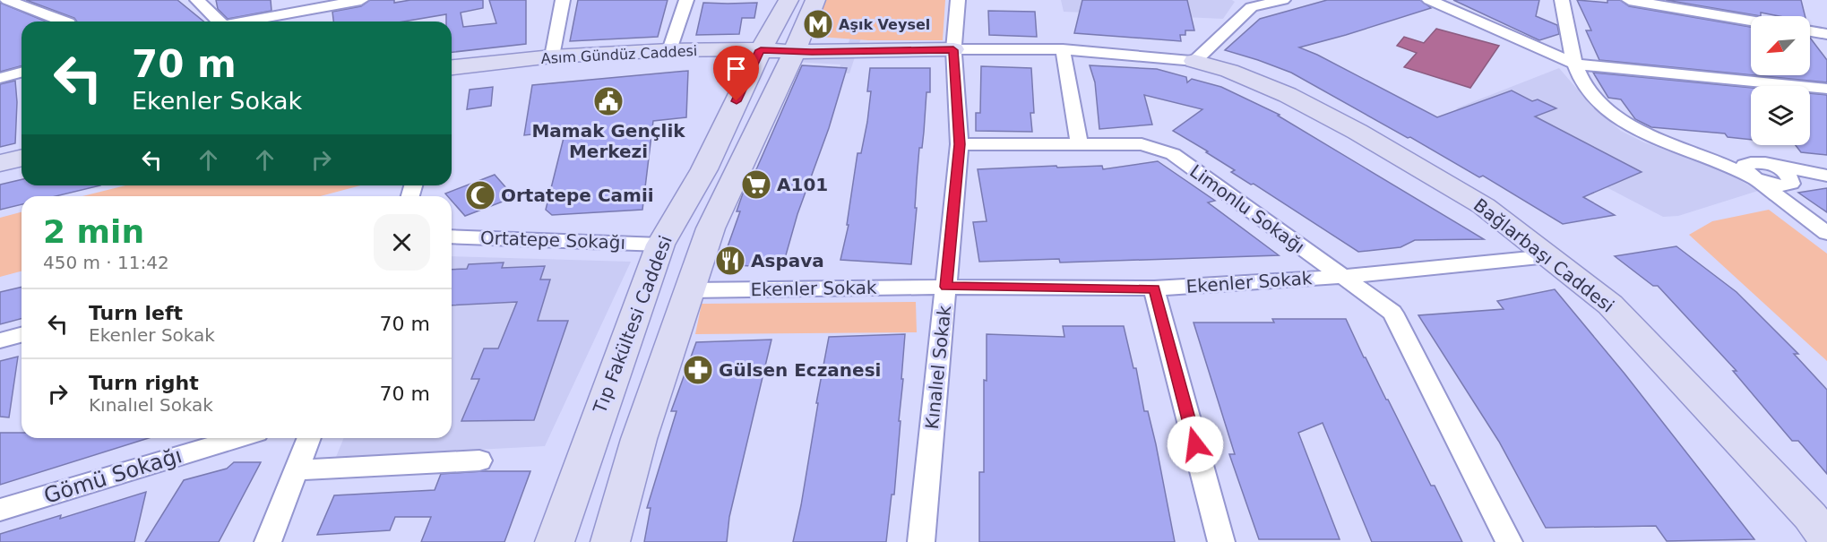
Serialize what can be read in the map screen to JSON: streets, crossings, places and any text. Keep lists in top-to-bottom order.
{
  "streets": {
    "main road": ["Asım Gündüz Caddesi", "Bağlarbaşı Caddesi", "Tıp Fakültesi Caddesi"],
    "street": [
      "Limonlu Sokağı",
      "Ortatepe Sokağı",
      "Ekenler Sokak",
      "Kınalıel Sokak",
      "Gömü Sokağı"
    ]
  },
  "crossings": [
    ["Asım Gündüz Caddesi", "Tıp Fakültesi Caddesi"],
    ["Asım Gündüz Caddesi", "Kınalıel Sokak"],
    ["Limonlu Sokağı", "Ekenler Sokak"],
    ["Limonlu Sokağı", "Kınalıel Sokak"],
    ["Ortatepe Sokağı", "Tıp Fakültesi Caddesi"],
    ["Bağlarbaşı Caddesi", "Ekenler Sokak"],
    ["Ekenler Sokak", "Kınalıel Sokak"]
  ],
  "places": {
    "metro station": ["Aşık Veysel"],
    "public building": ["Mamak Gençlik Merkezi"],
    "supermarket": ["A101"],
    "mosque": ["Ortatepe Camii"],
    "restaurant": ["Aspava"],
    "pharmacy": ["Gülsen Eczanesi"]
  },
  "north": "bottom left",
  "page": {
    "turn": ["70 m", "Ekenler Sokak"],
    "heading": ["2 min", "450 m · 11:42"],
    "list": [
      {
        "name": "Turn left",
        "note": "Ekenler Sokak",
        "value": "70 m"
      },
      {
        "name": "Turn right",
        "note": "Kınalıel Sokak",
        "value": "70 m"
      }
    ]
  }
}
